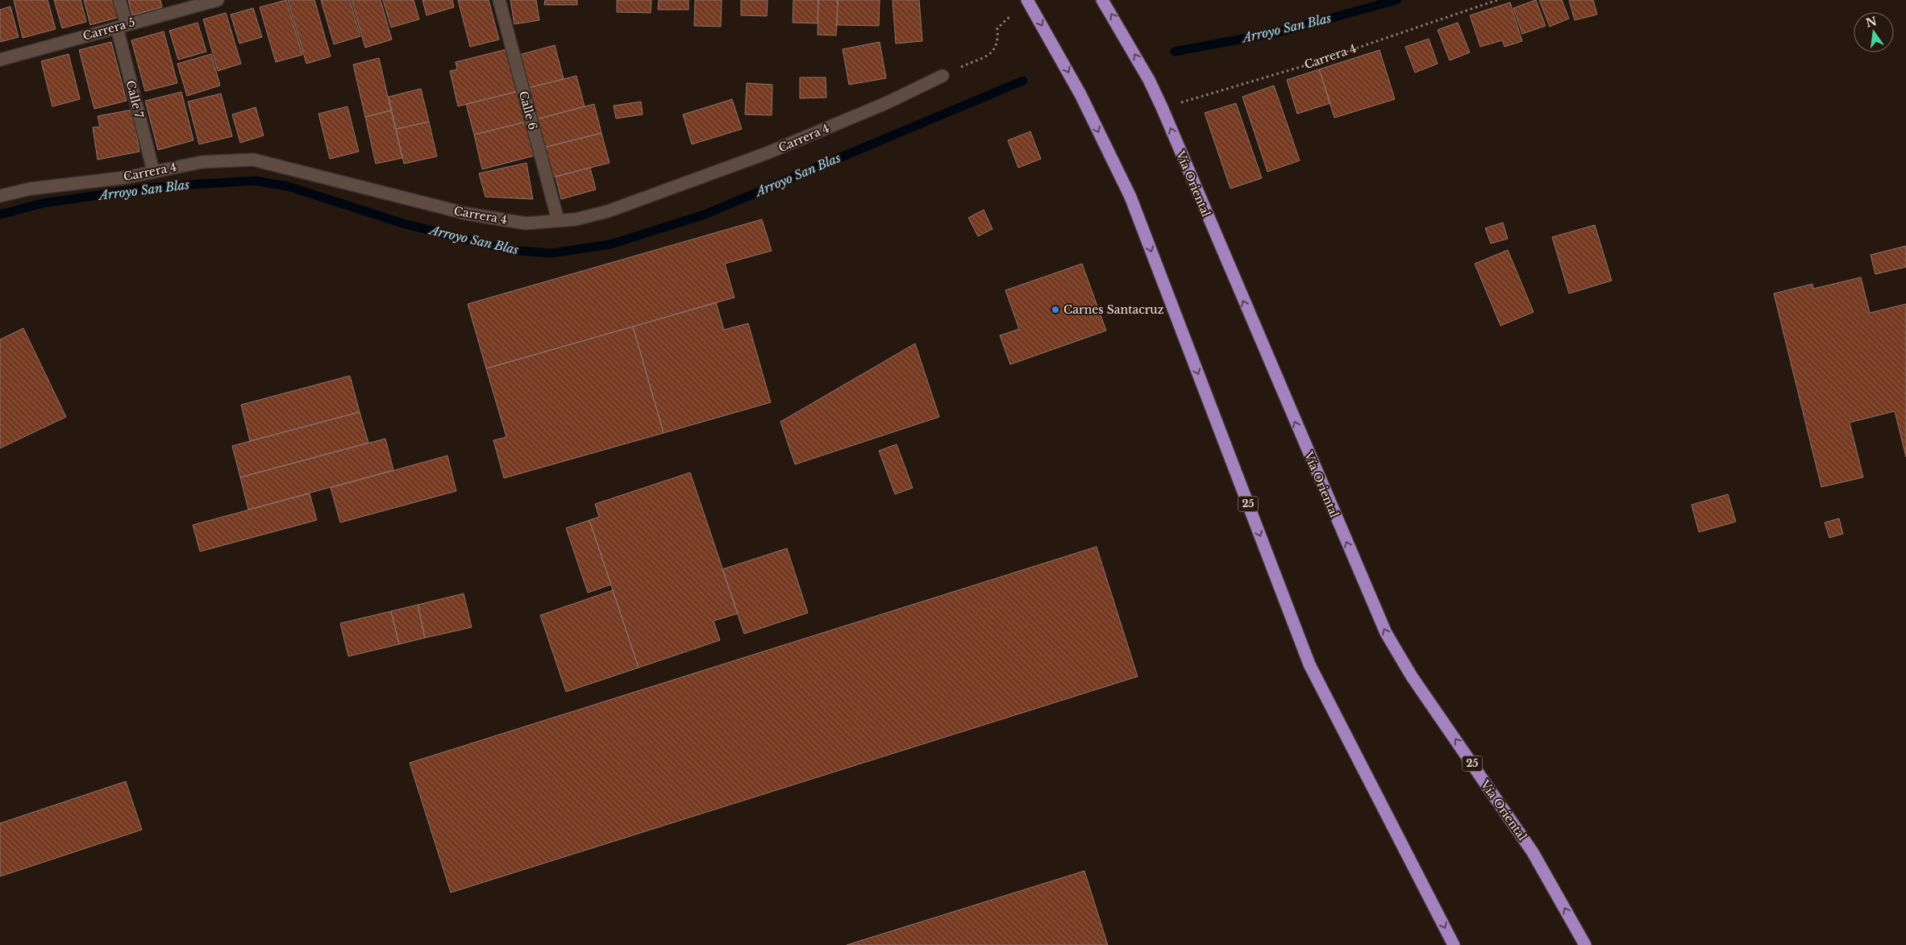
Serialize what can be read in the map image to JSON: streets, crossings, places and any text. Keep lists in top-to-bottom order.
{
  "streets": {
    "highway": ["Vía Oriental", "25"],
    "street": [
      "Carrera 5",
      "Carrera 4",
      "Calle 7",
      "Calle 6"
    ]
  },
  "crossings": [
    ["Carrera 5", "Calle 7"],
    ["Carrera 4", "Calle 7"],
    ["Carrera 4", "Calle 6"],
    ["Carrera 4", "Vía Oriental"]
  ],
  "water": ["Arroyo San Blas"],
  "places": ["Carnes Santacruz"],
  "north": "top"
}
